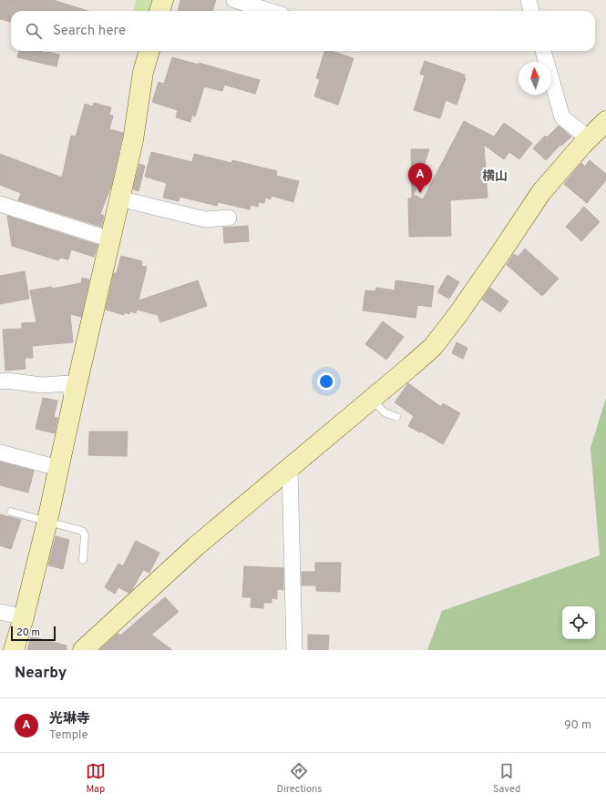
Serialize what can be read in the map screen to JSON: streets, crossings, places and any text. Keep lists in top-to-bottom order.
{
  "districts": ["横山"],
  "scale_bar": "20 m",
  "north": "top",
  "page": {
    "search": "Search here",
    "pins": "A",
    "scale": "20 m",
    "heading": "Nearby",
    "list": [
      {
        "mark": "A",
        "name": "光琳寺",
        "note": "Temple",
        "value": "90 m"
      }
    ],
    "nav": ["Map", "Directions", "Saved"]
  }
}
